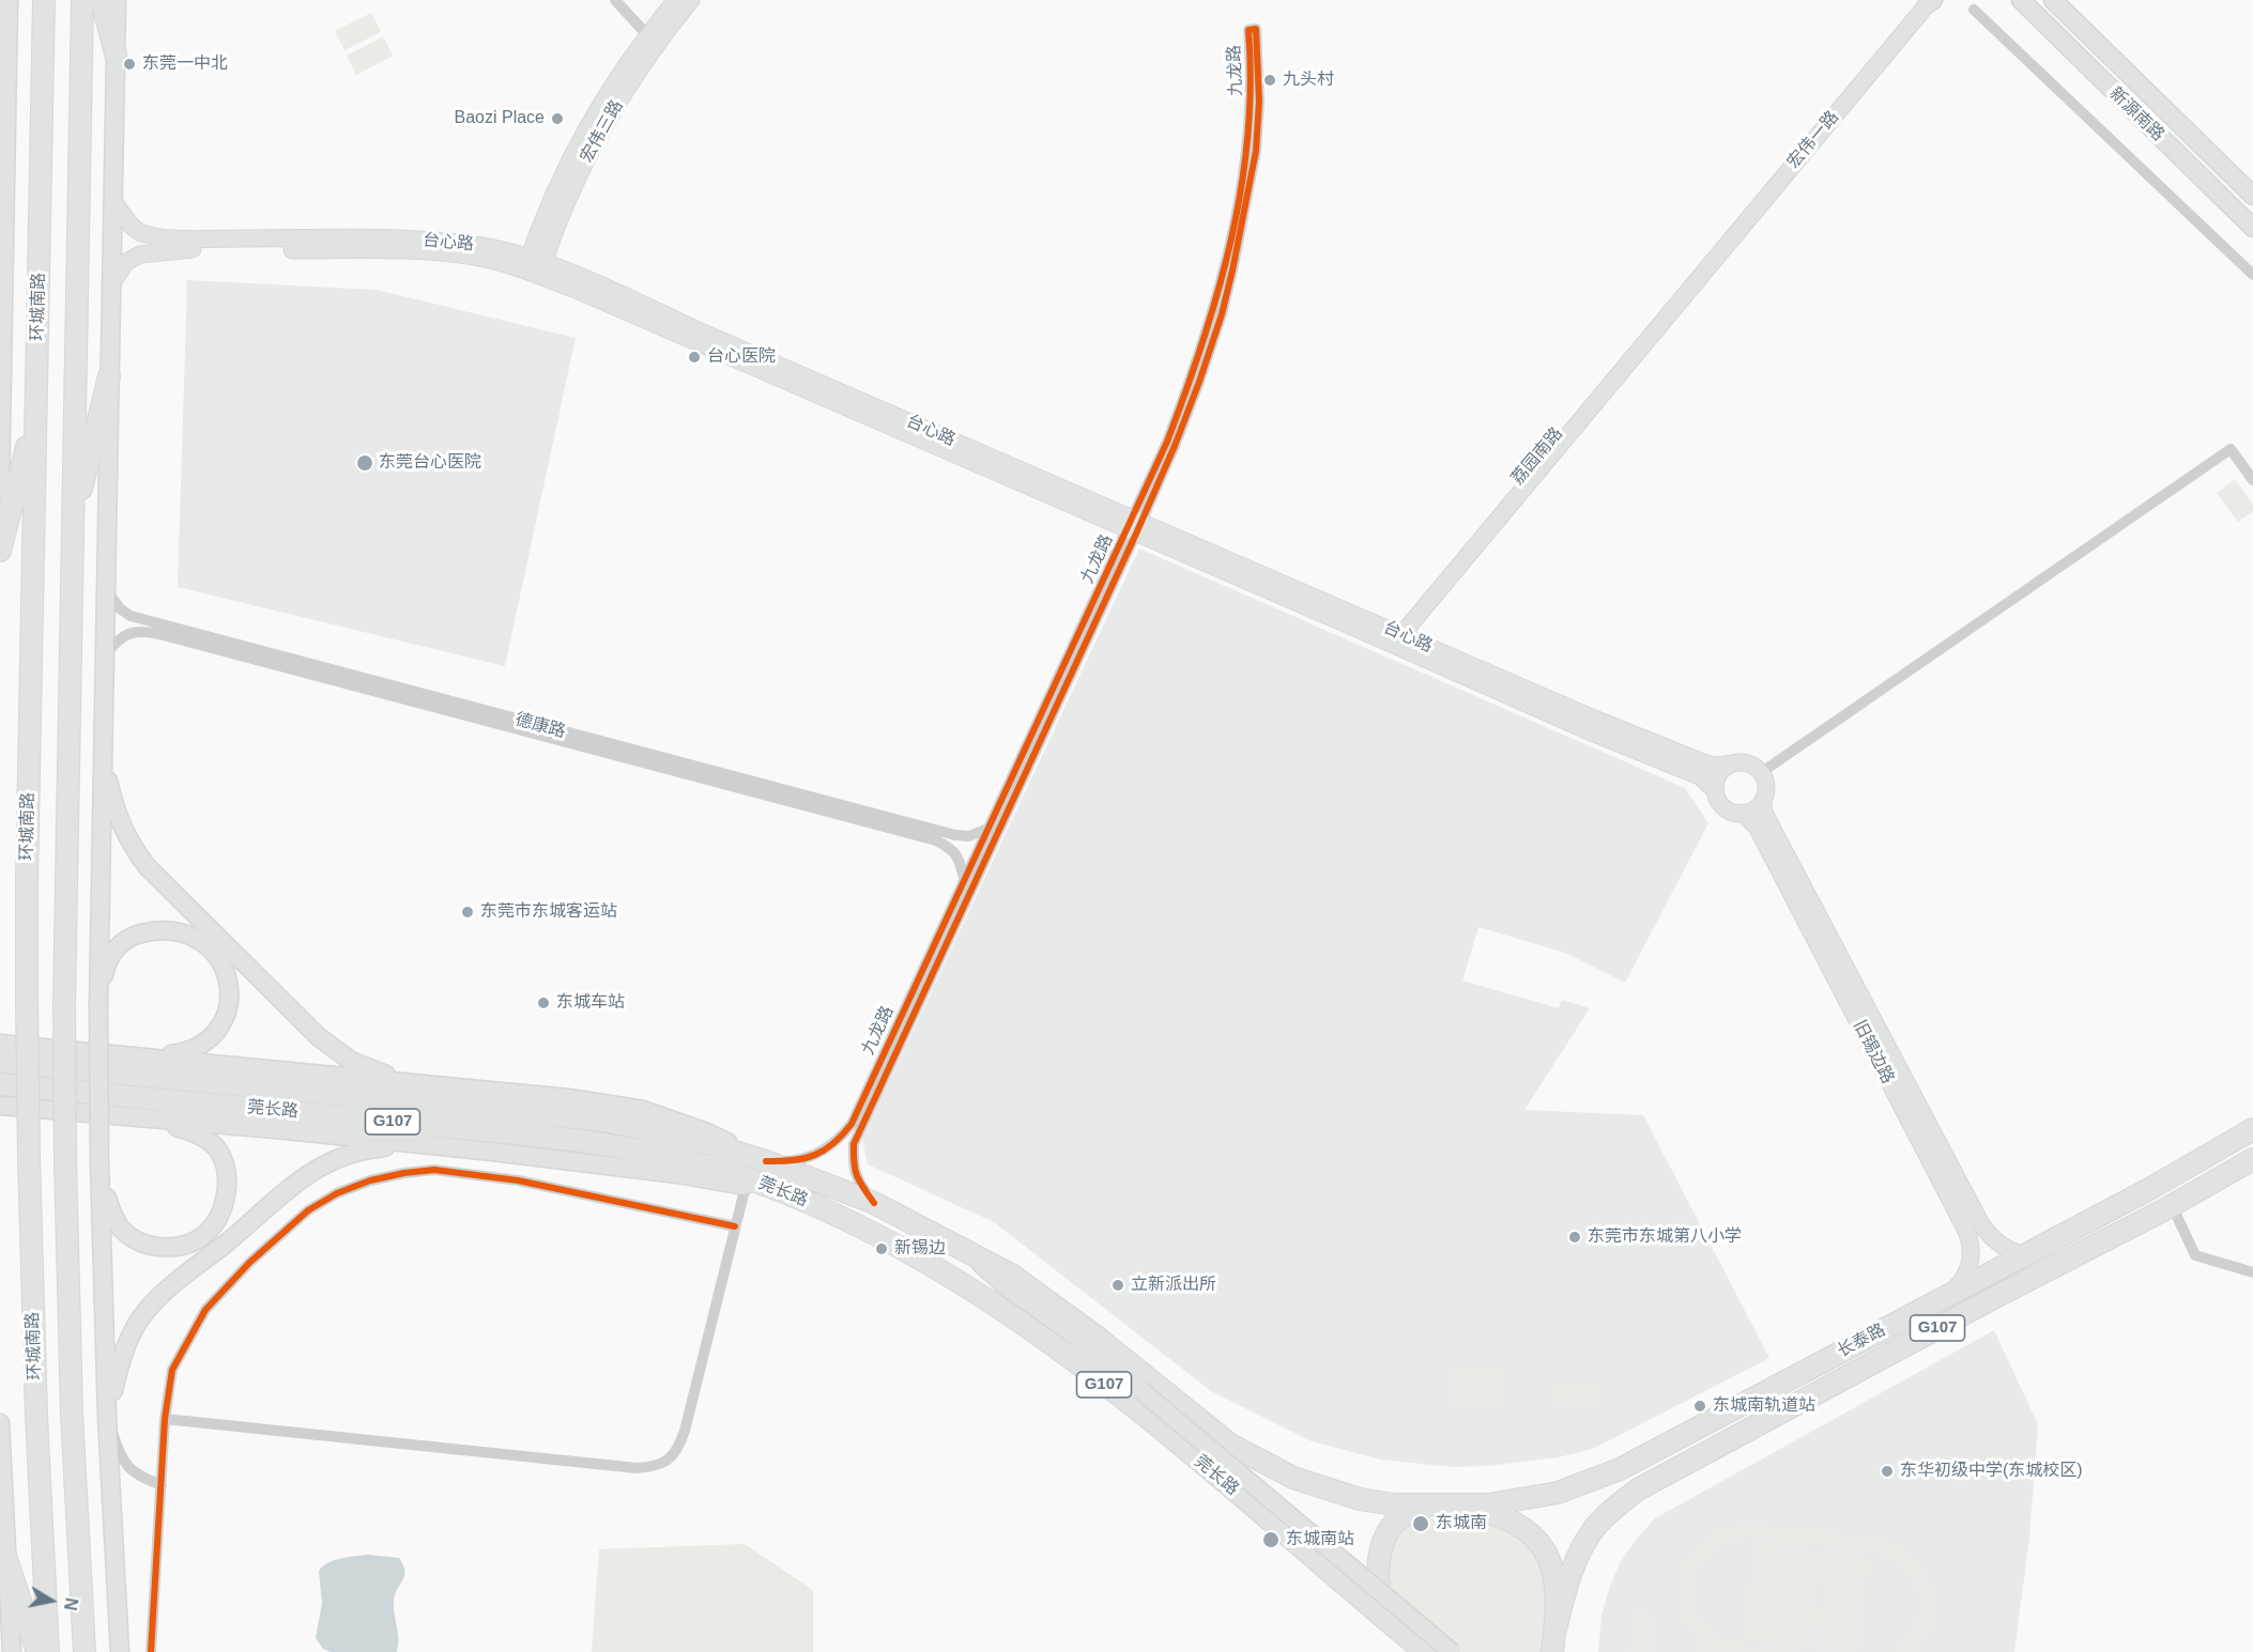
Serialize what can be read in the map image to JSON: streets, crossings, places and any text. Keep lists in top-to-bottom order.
{
  "streets": {
    "highway": [
      "环城南路",
      "莞长路",
      "G107",
      "长泰路"
    ],
    "main road": [
      "新源南路",
      "宏伟三路",
      "宏伟一路",
      "台心路",
      "荔园南路",
      "旧锡边路"
    ],
    "street": ["九龙路", "德康路"]
  },
  "crossings": [
    ["九龙路", "台心路"],
    ["九龙路", "德康路"],
    ["九龙路", "莞长路"],
    ["宏伟三路", "台心路"],
    ["宏伟一路", "荔园南路"],
    ["台心路", "荔园南路"],
    ["台心路", "旧锡边路"],
    ["旧锡边路", "长泰路"],
    ["莞长路", "长泰路"],
    ["G107", "长泰路"]
  ],
  "places": [
    "东莞一中北",
    "九头村",
    "Baozi Place",
    "台心医院",
    "东莞台心医院",
    "东莞市东城客运站",
    "东城车站",
    "东莞市东城第八小学",
    "新锡边",
    "立新派出所",
    "东城南轨道站",
    "东华初级中学(东城校区)",
    "东城南",
    "东城南站"
  ],
  "north": "right"
}
